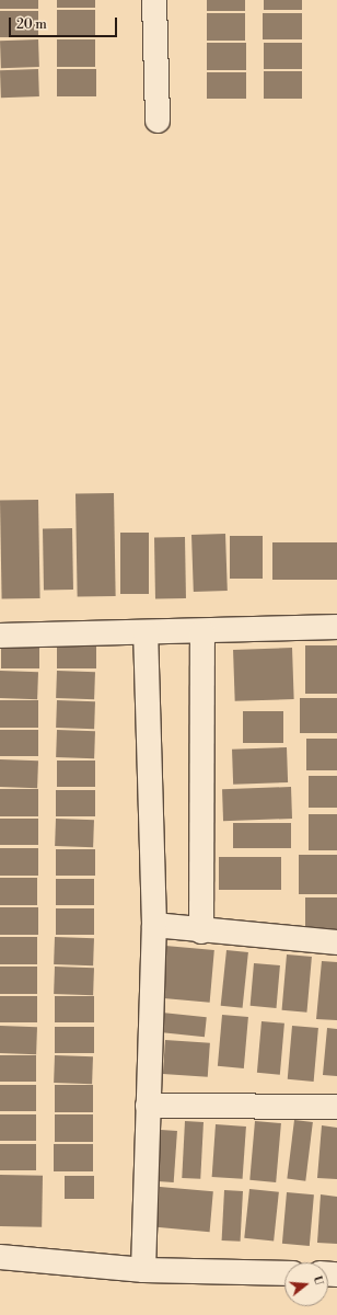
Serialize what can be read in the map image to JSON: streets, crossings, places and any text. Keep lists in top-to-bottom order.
{
  "scale_bar": "20 m",
  "north": "right"
}
